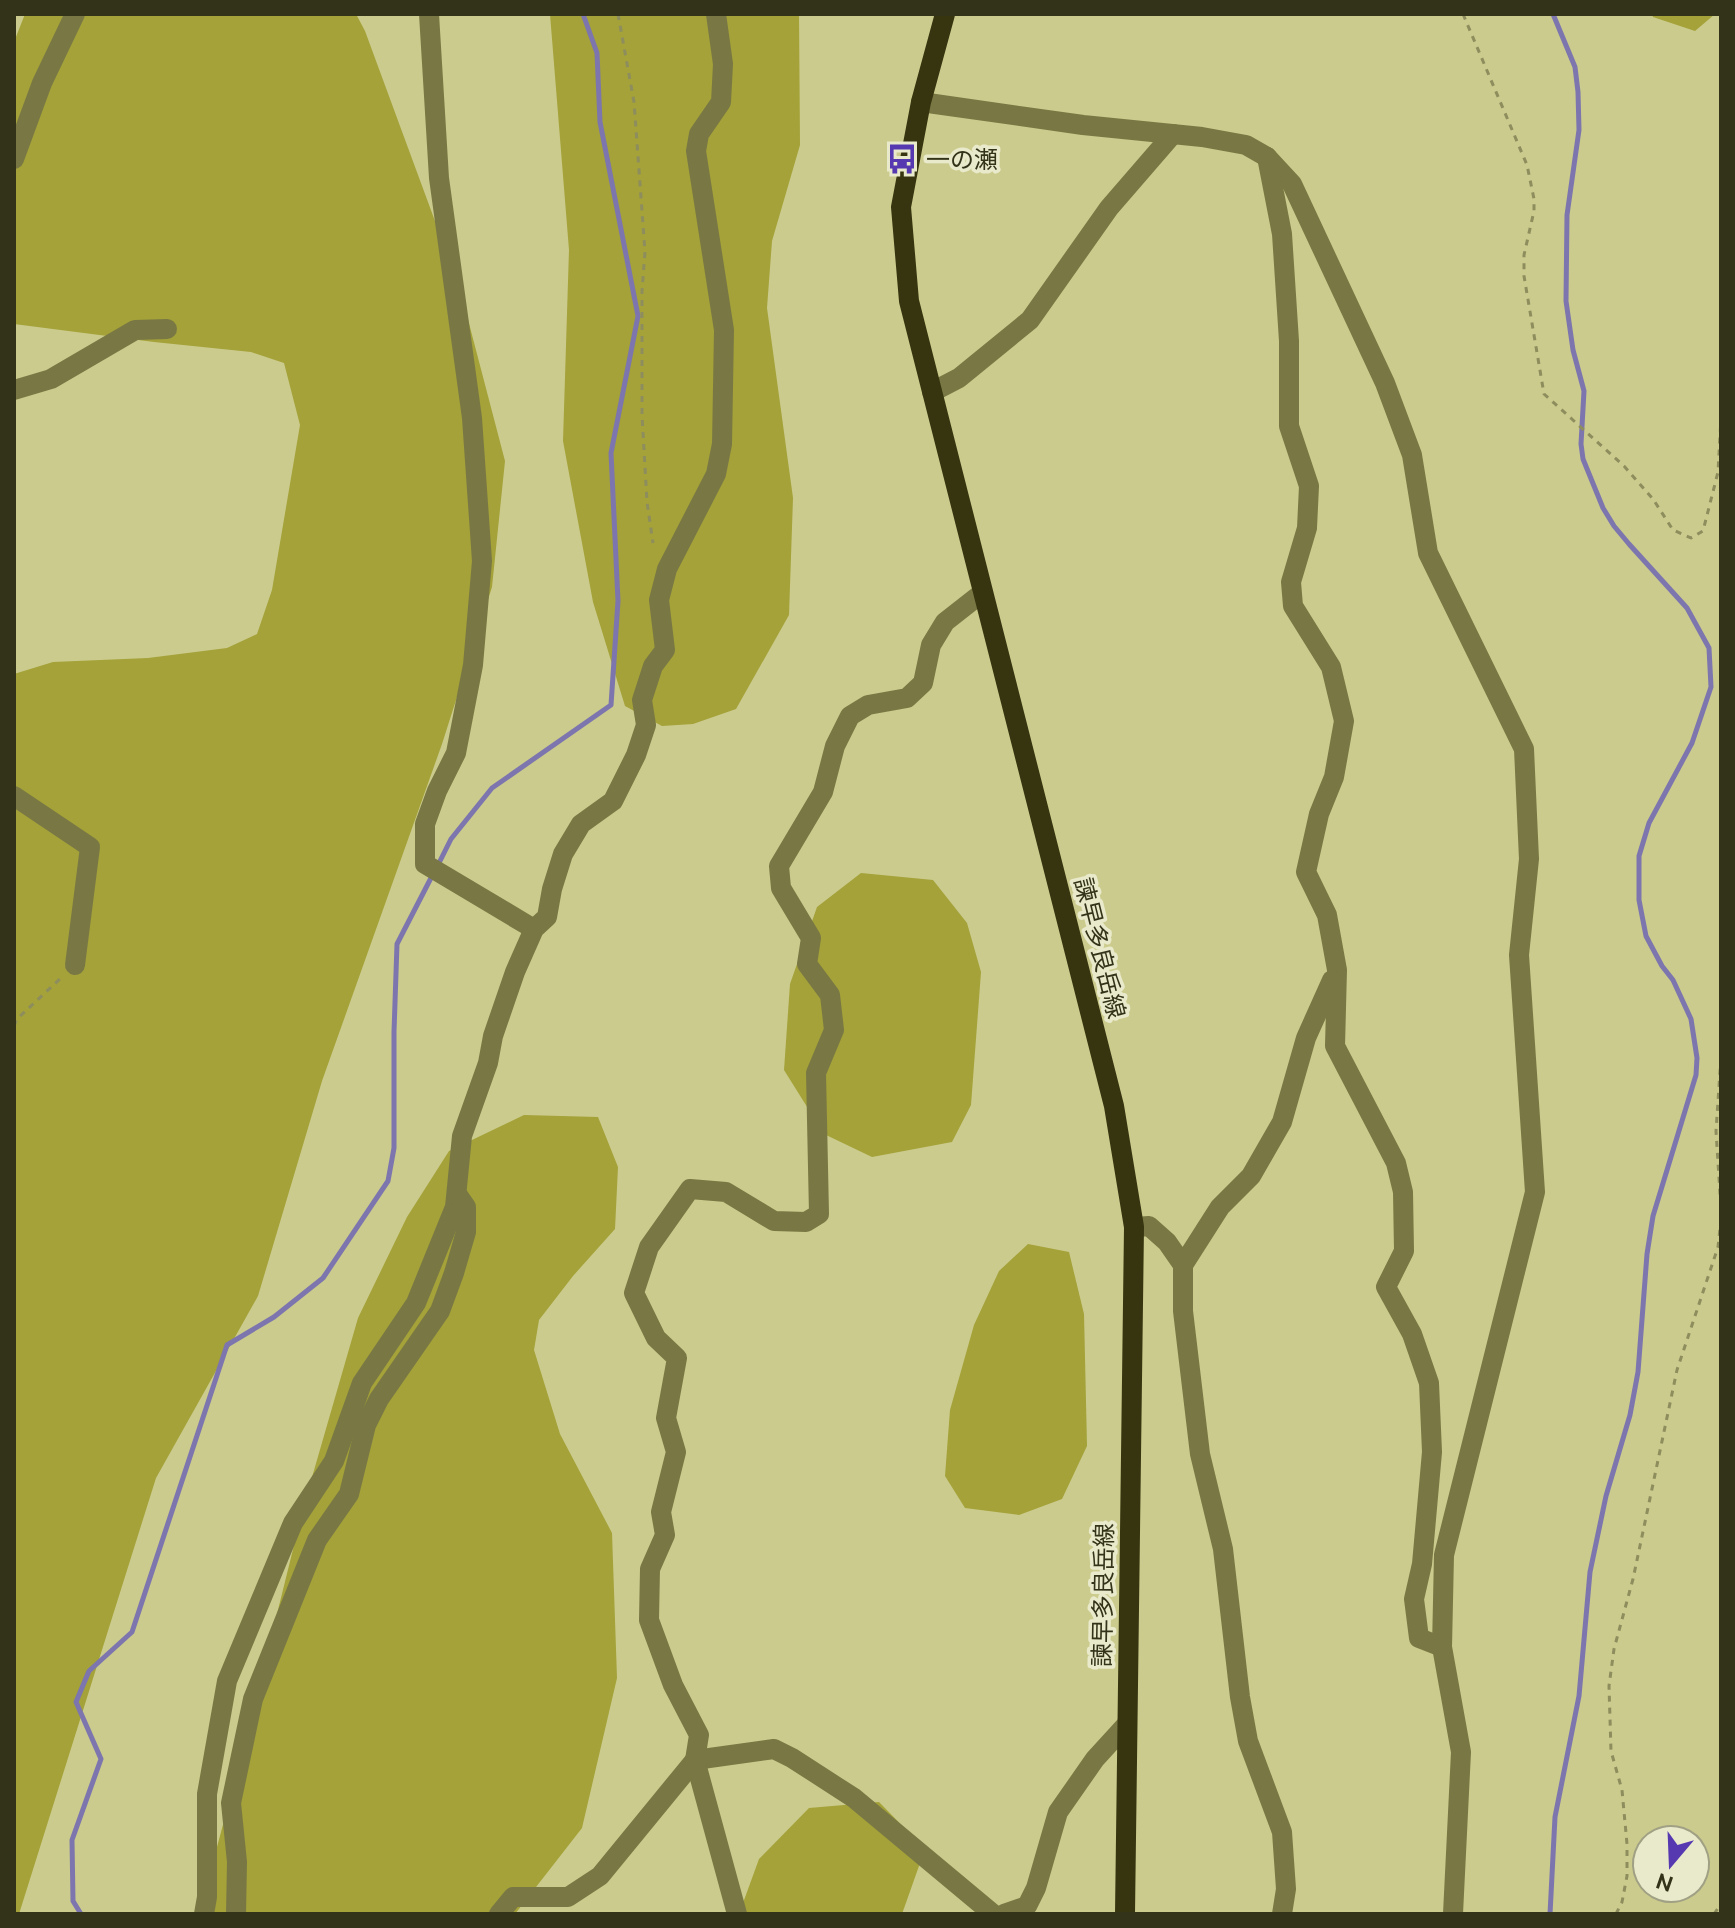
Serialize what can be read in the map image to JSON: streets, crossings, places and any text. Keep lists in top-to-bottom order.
{
  "streets": {
    "main road": ["諫早多良岳線"]
  },
  "places": {
    "bus stop": ["一の瀬"]
  },
  "north": "bottom"
}
